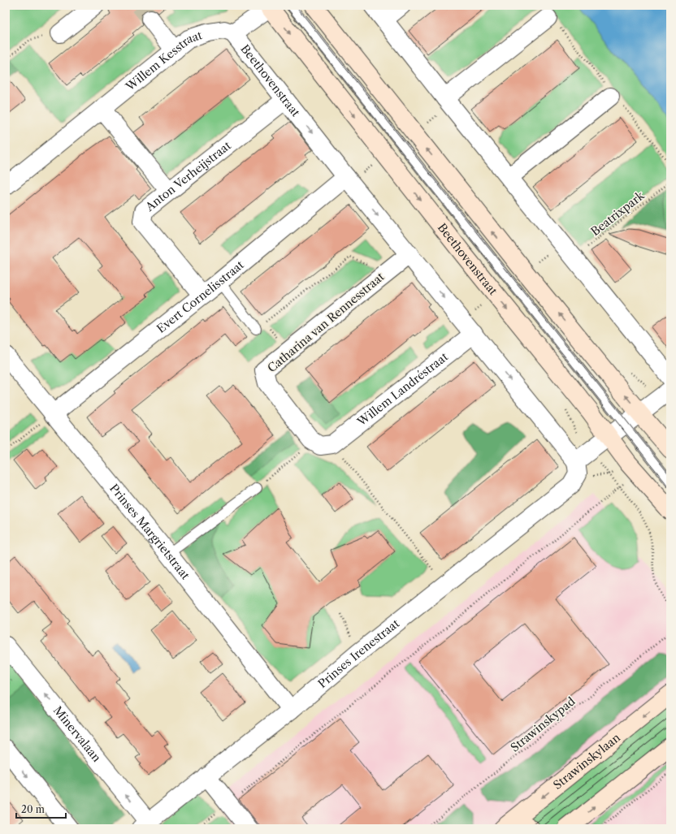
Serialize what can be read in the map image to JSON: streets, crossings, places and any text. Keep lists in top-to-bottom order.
{
  "streets": {
    "main road": ["Beethovenstraat", "Strawinskylaan"],
    "street": [
      "Willem Kesstraat",
      "Anton Verheijstraat",
      "Evert Cornelisstraat",
      "Catharina van Rennesstraat",
      "Willem Landréstraat",
      "Prinses Margrietstraat",
      "Prinses Irenestraat",
      "Minervalaan"
    ],
    "path": ["Beatrixpark", "Strawinskypad"]
  },
  "crossings": [
    ["Willem Kesstraat", "Beethovenstraat"],
    ["Beethovenstraat", "Anton Verheijstraat"],
    ["Beethovenstraat", "Evert Cornelisstraat"],
    ["Beethovenstraat", "Catharina van Rennesstraat"],
    ["Beethovenstraat", "Willem Landréstraat"],
    ["Beethovenstraat", "Prinses Irenestraat"],
    ["Anton Verheijstraat", "Evert Cornelisstraat"],
    ["Evert Cornelisstraat", "Prinses Margrietstraat"],
    ["Prinses Margrietstraat", "Prinses Irenestraat"],
    ["Prinses Irenestraat", "Minervalaan"]
  ],
  "scale_bar": "20 m"
}
